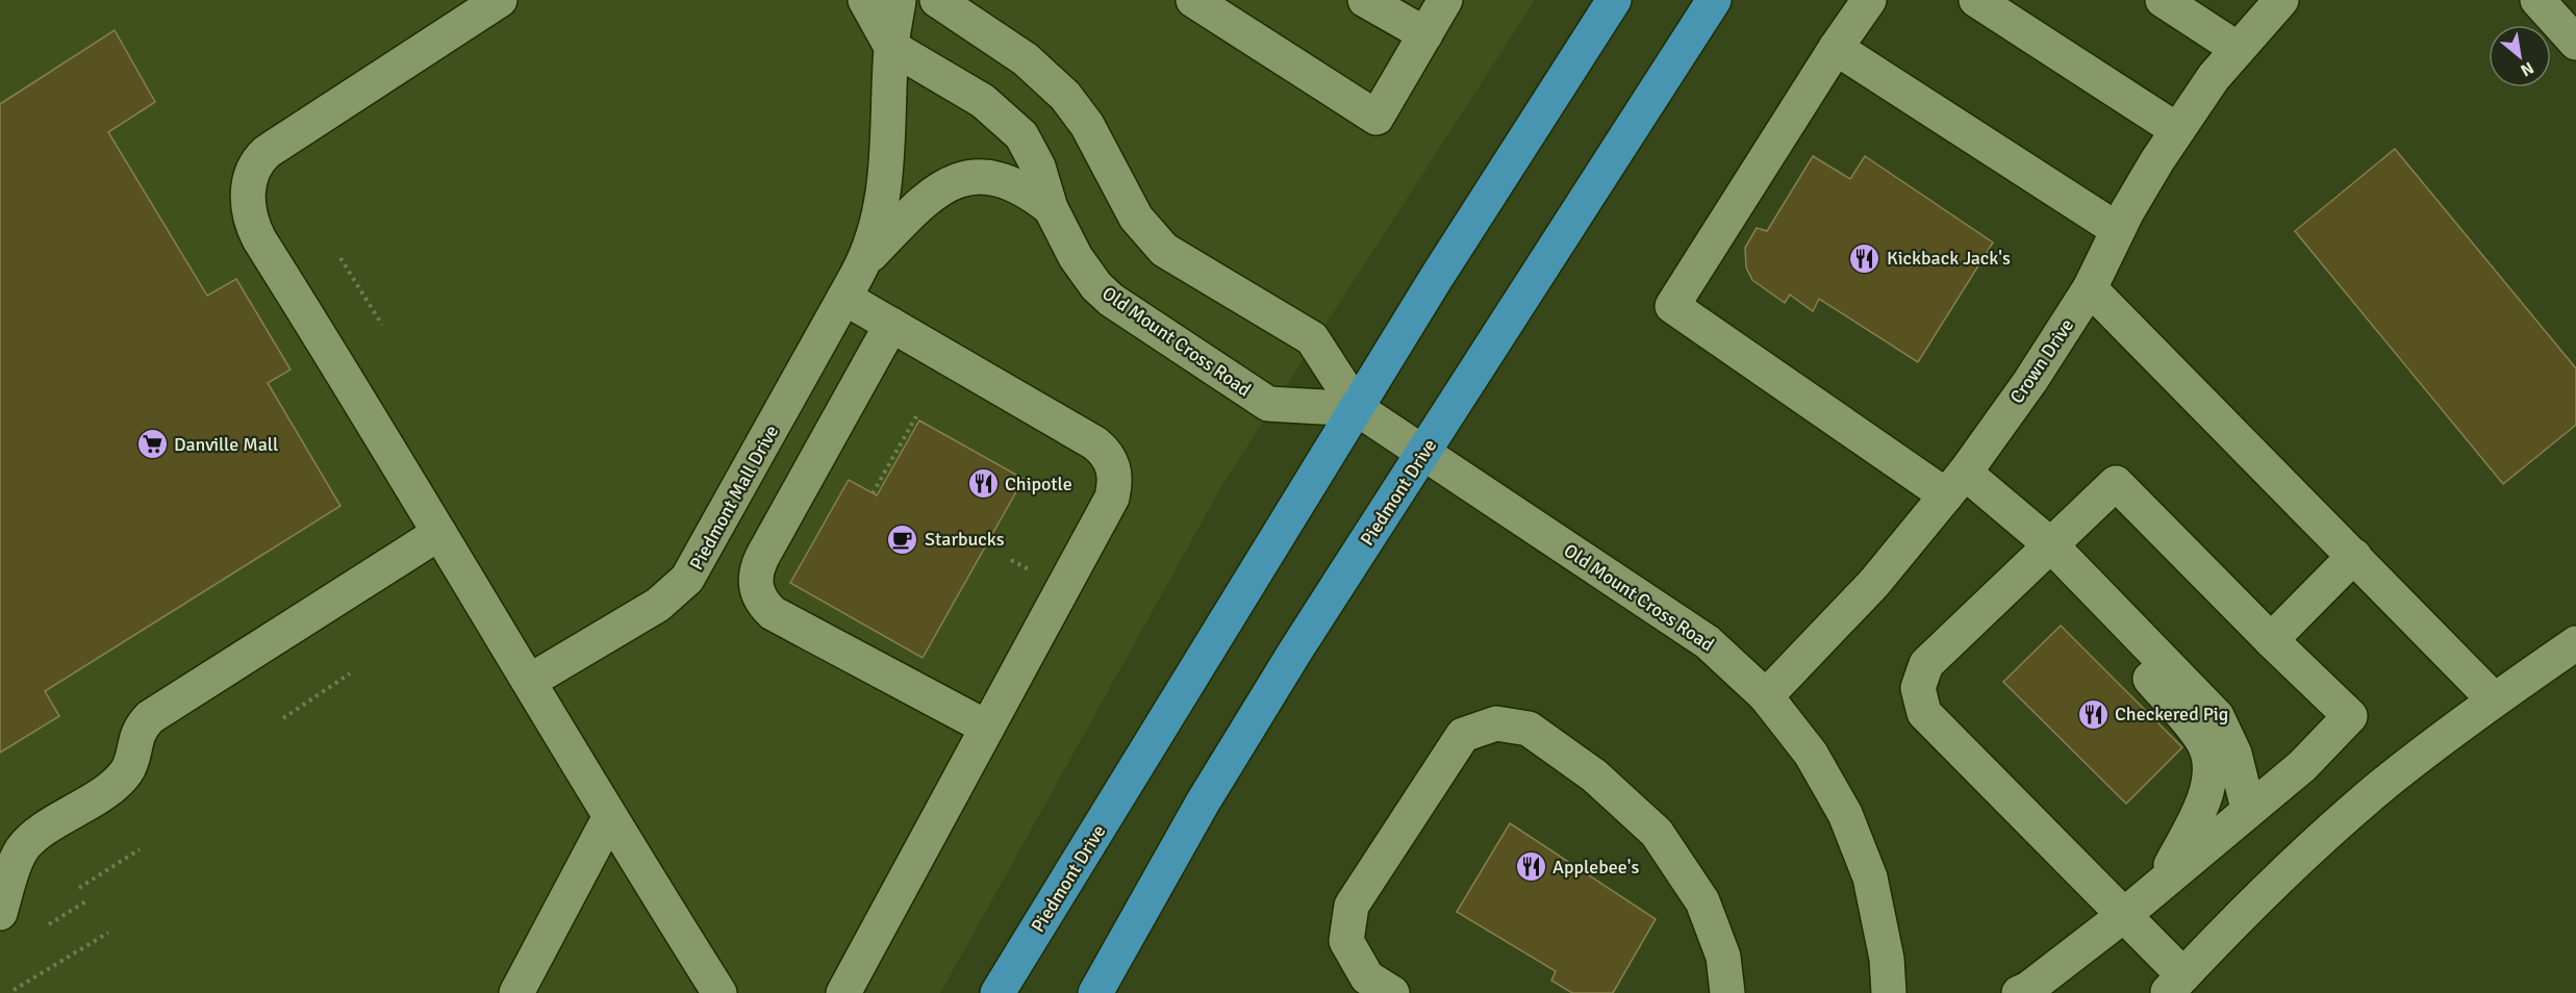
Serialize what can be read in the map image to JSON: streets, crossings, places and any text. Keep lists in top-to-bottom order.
{
  "streets": {
    "main road": ["Piedmont Drive"],
    "street": ["Old Mount Cross Road", "Crown Drive", "Piedmont Mall Drive"]
  },
  "crossings": [
    ["Old Mount Cross Road", "Crown Drive"],
    ["Old Mount Cross Road", "Piedmont Drive"],
    ["Old Mount Cross Road", "Piedmont Mall Drive"]
  ],
  "places": {
    "restaurant": [
      "Kickback Jack's",
      "Chipotle",
      "Checkered Pig",
      "Applebee's"
    ],
    "supermarket": ["Danville Mall"],
    "cafe": ["Starbucks"]
  },
  "north": "bottom right"
}
